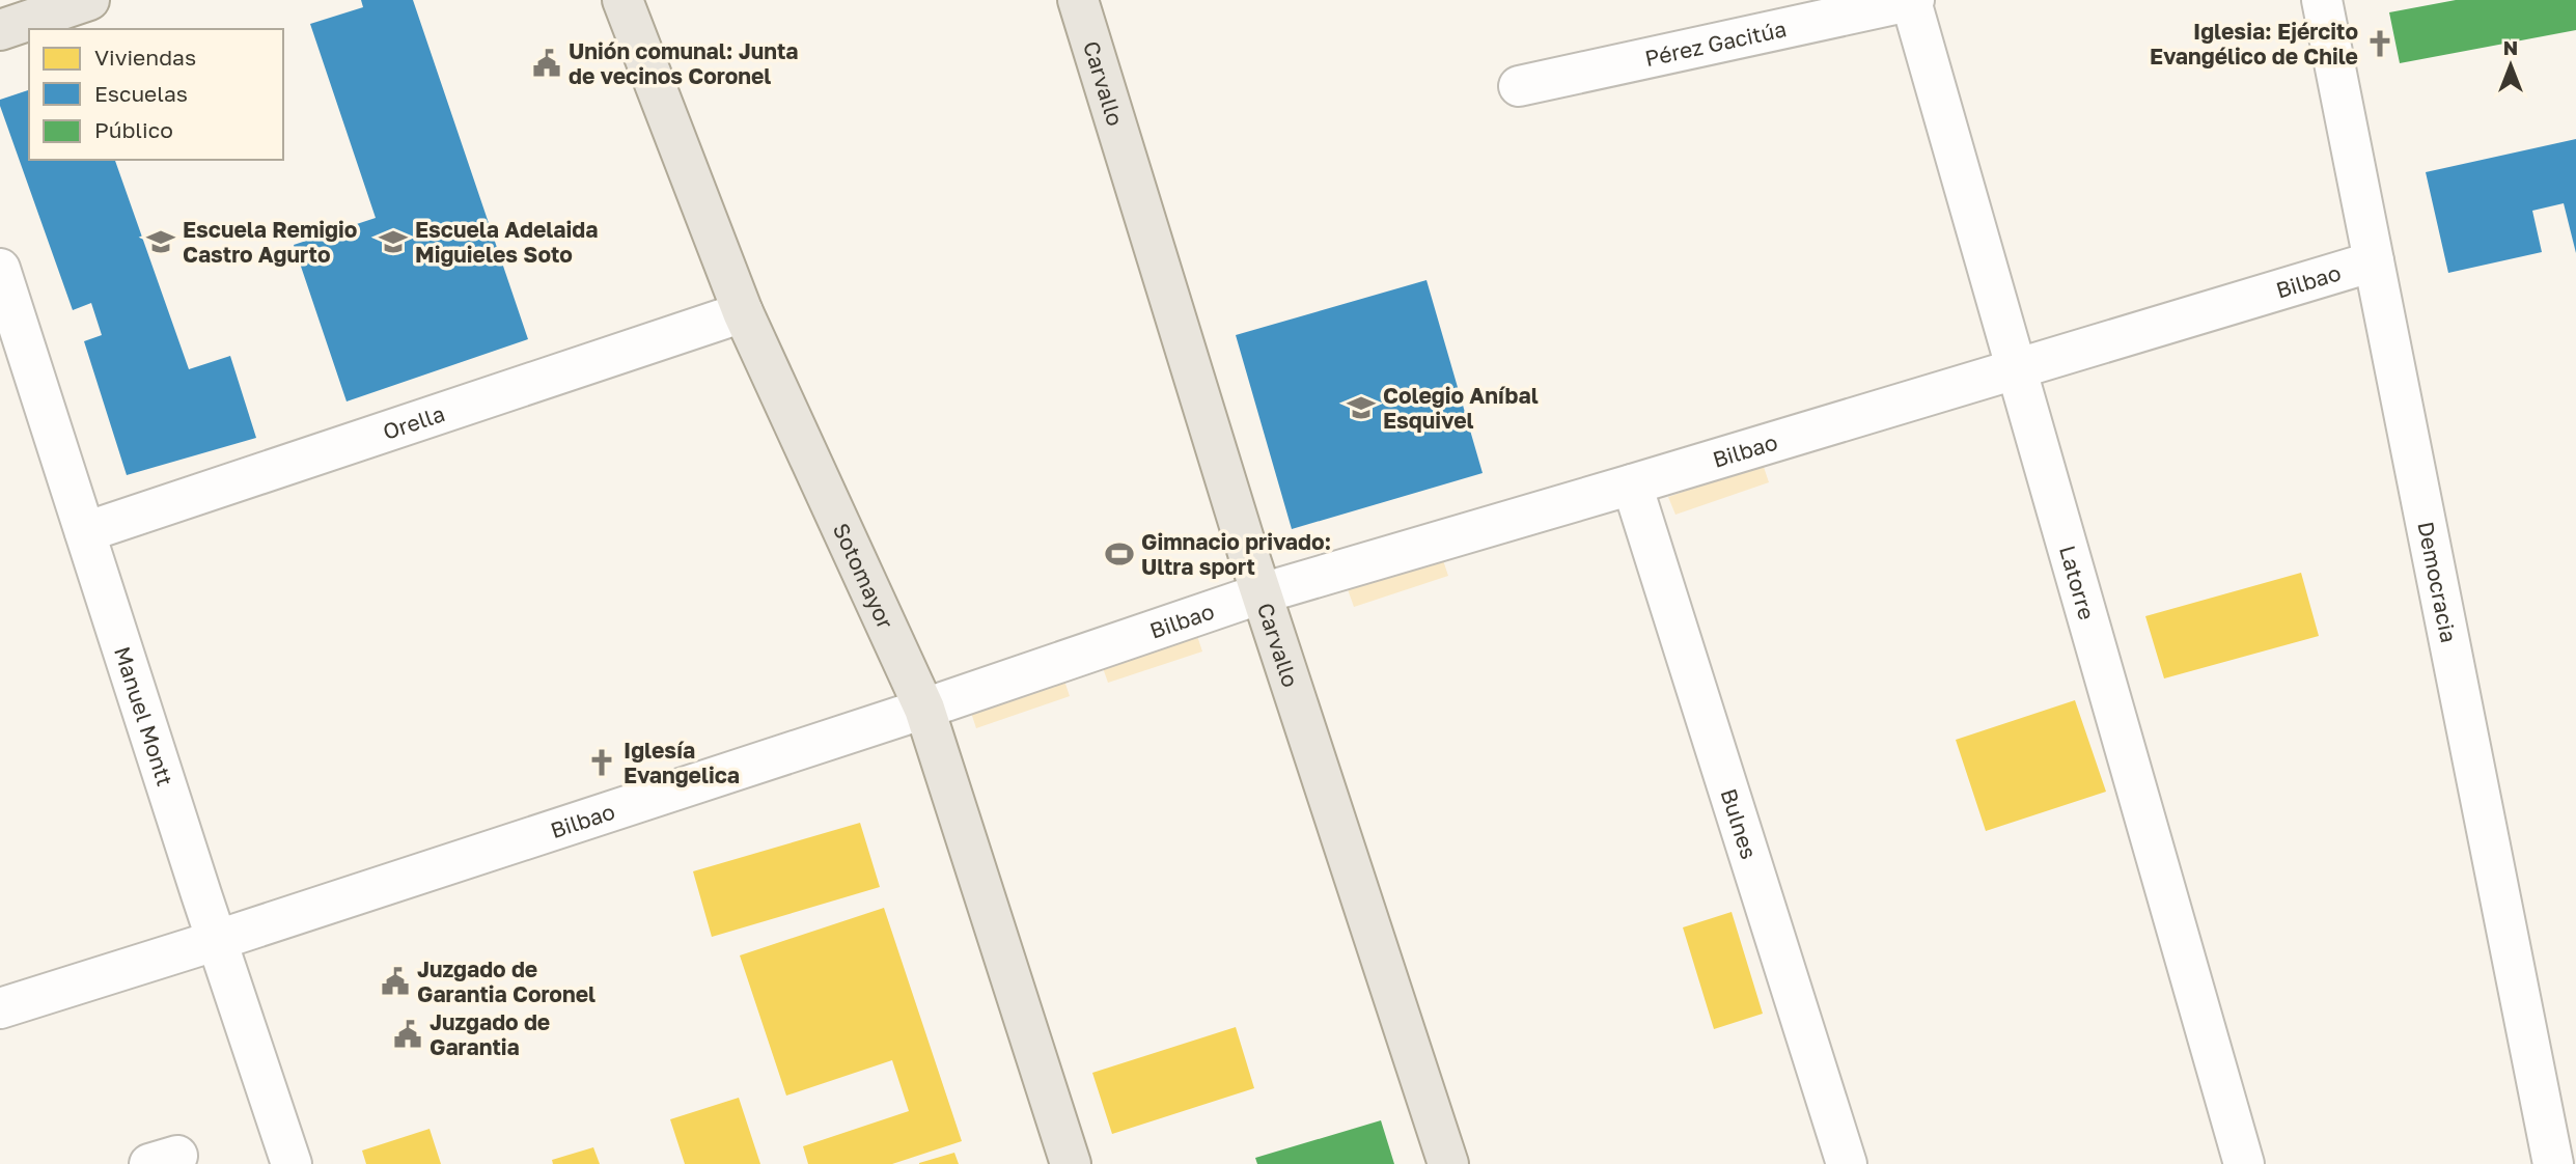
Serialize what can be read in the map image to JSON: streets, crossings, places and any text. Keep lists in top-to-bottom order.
{
  "streets": {
    "main road": ["Carvallo", "Sotomayor"],
    "street": [
      "Pérez Gacitúa",
      "Bilbao",
      "Orella",
      "Latorre",
      "Democracia",
      "Manuel Montt",
      "Bulnes"
    ]
  },
  "crossings": [
    ["Pérez Gacitúa", "Latorre"],
    ["Carvallo", "Bilbao"],
    ["Bilbao", "Sotomayor"],
    ["Bilbao", "Latorre"],
    ["Bilbao", "Democracia"],
    ["Bilbao", "Manuel Montt"],
    ["Bilbao", "Bulnes"],
    ["Orella", "Sotomayor"],
    ["Orella", "Manuel Montt"]
  ],
  "places": {
    "church": ["Iglesia: Ejército Evangélico de Chile", "Iglesía Evangelica"],
    "public building": ["Unión comunal: Junta de vecinos Coronel", "Juzgado de Garantia Coronel", "Juzgado de Garantia"],
    "school or university": ["Escuela Remigio Castro Agurto", "Escuela Adelaida Miguieles Soto", "Colegio Aníbal Esquivel"],
    "sports": ["Gimnacio privado: Ultra sport"]
  },
  "legend": ["Viviendas", "Escuelas", "Público"],
  "north": "top"
}
